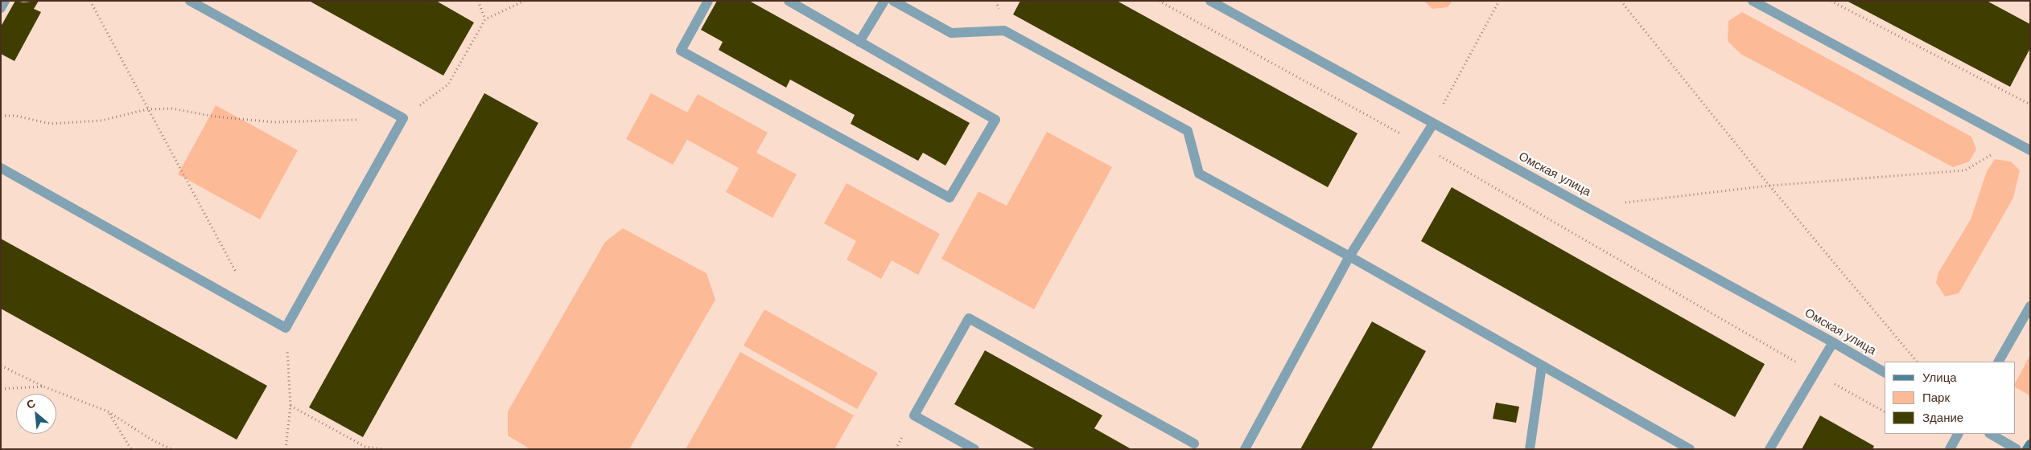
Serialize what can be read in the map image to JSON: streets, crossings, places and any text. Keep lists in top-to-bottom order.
{
  "streets": {
    "street": ["Омская улица"]
  },
  "legend": ["Улица", "Парк", "Здание"],
  "north": "top left"
}
